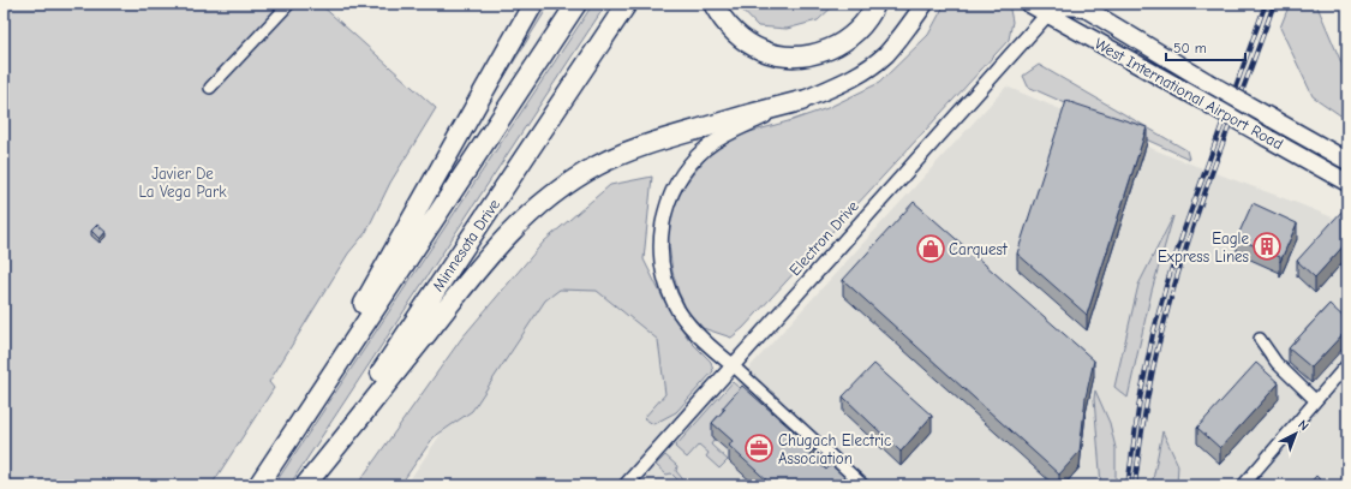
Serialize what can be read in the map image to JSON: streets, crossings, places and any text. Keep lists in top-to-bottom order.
{
  "streets": {
    "highway": ["Minnesota Drive"],
    "main road": ["West International Airport Road"],
    "street": ["Electron Drive"]
  },
  "crossings": [
    ["West International Airport Road", "Electron Drive"]
  ],
  "parks": ["Javier De La Vega Park"],
  "places": {
    "building": ["Eagle Express Lines"],
    "shop": ["Carquest"],
    "office": ["Chugach Electric Association"]
  },
  "scale_bar": "50 m",
  "north": "top right"
}
